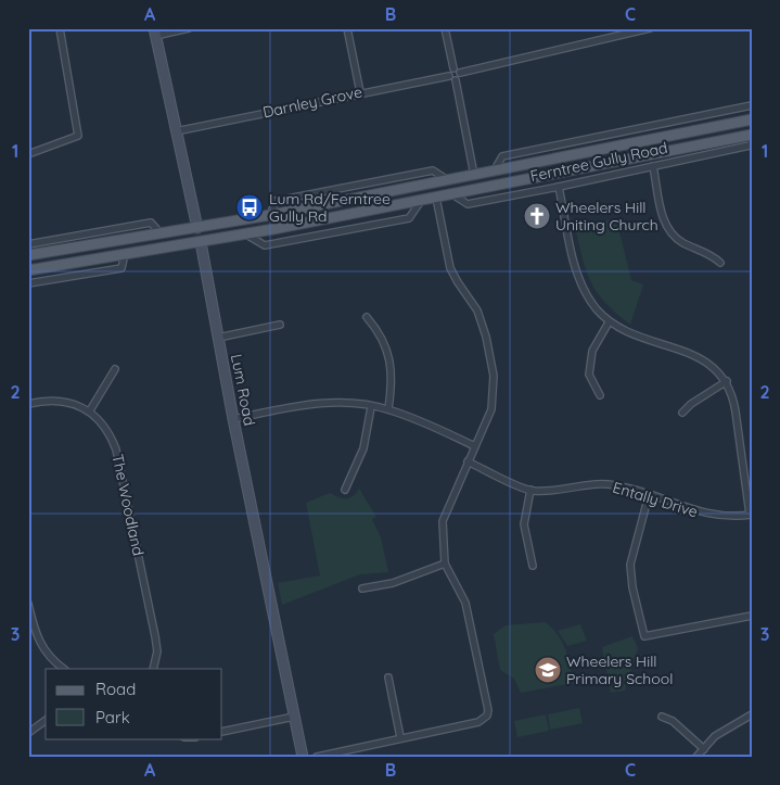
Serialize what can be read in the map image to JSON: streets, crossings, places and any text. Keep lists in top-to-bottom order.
{
  "streets": {
    "main road": ["Ferntree Gully Road", "Lum Road"],
    "street": ["Darnley Grove", "Entally Drive", "The Woodland"]
  },
  "crossings": [
    ["Darnley Grove", "Lum Road"],
    ["Ferntree Gully Road", "Lum Road"]
  ],
  "places": {
    "bus stop": ["Lum Rd/Ferntree Gully Rd"],
    "church": ["Wheelers Hill Uniting Church"],
    "school or university": ["Wheelers Hill Primary School"]
  },
  "legend": ["Road", "Park"],
  "grid": {
    "columns": ["A", "B", "C"],
    "rows": ["1", "2", "3"]
  }
}
